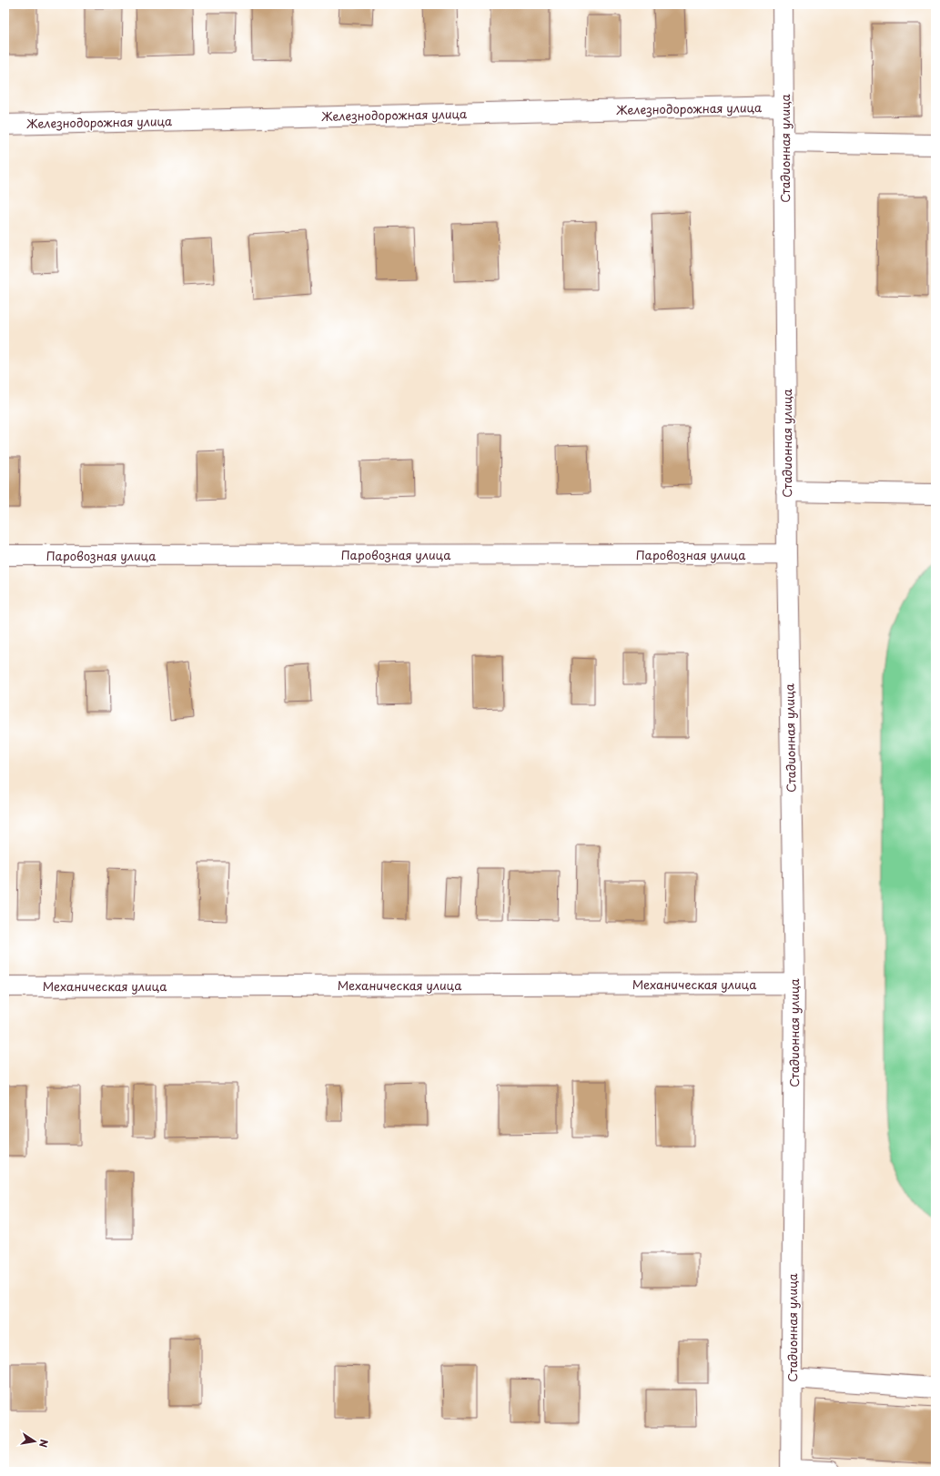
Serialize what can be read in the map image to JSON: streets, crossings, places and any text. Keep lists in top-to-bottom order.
{
  "streets": {
    "street": [
      "Железнодорожная улица",
      "Стадионная улица",
      "Паровозная улица",
      "Механическая улица"
    ]
  },
  "crossings": [
    ["Железнодорожная улица", "Стадионная улица"],
    ["Стадионная улица", "Паровозная улица"],
    ["Стадионная улица", "Механическая улица"]
  ],
  "north": "right"
}
